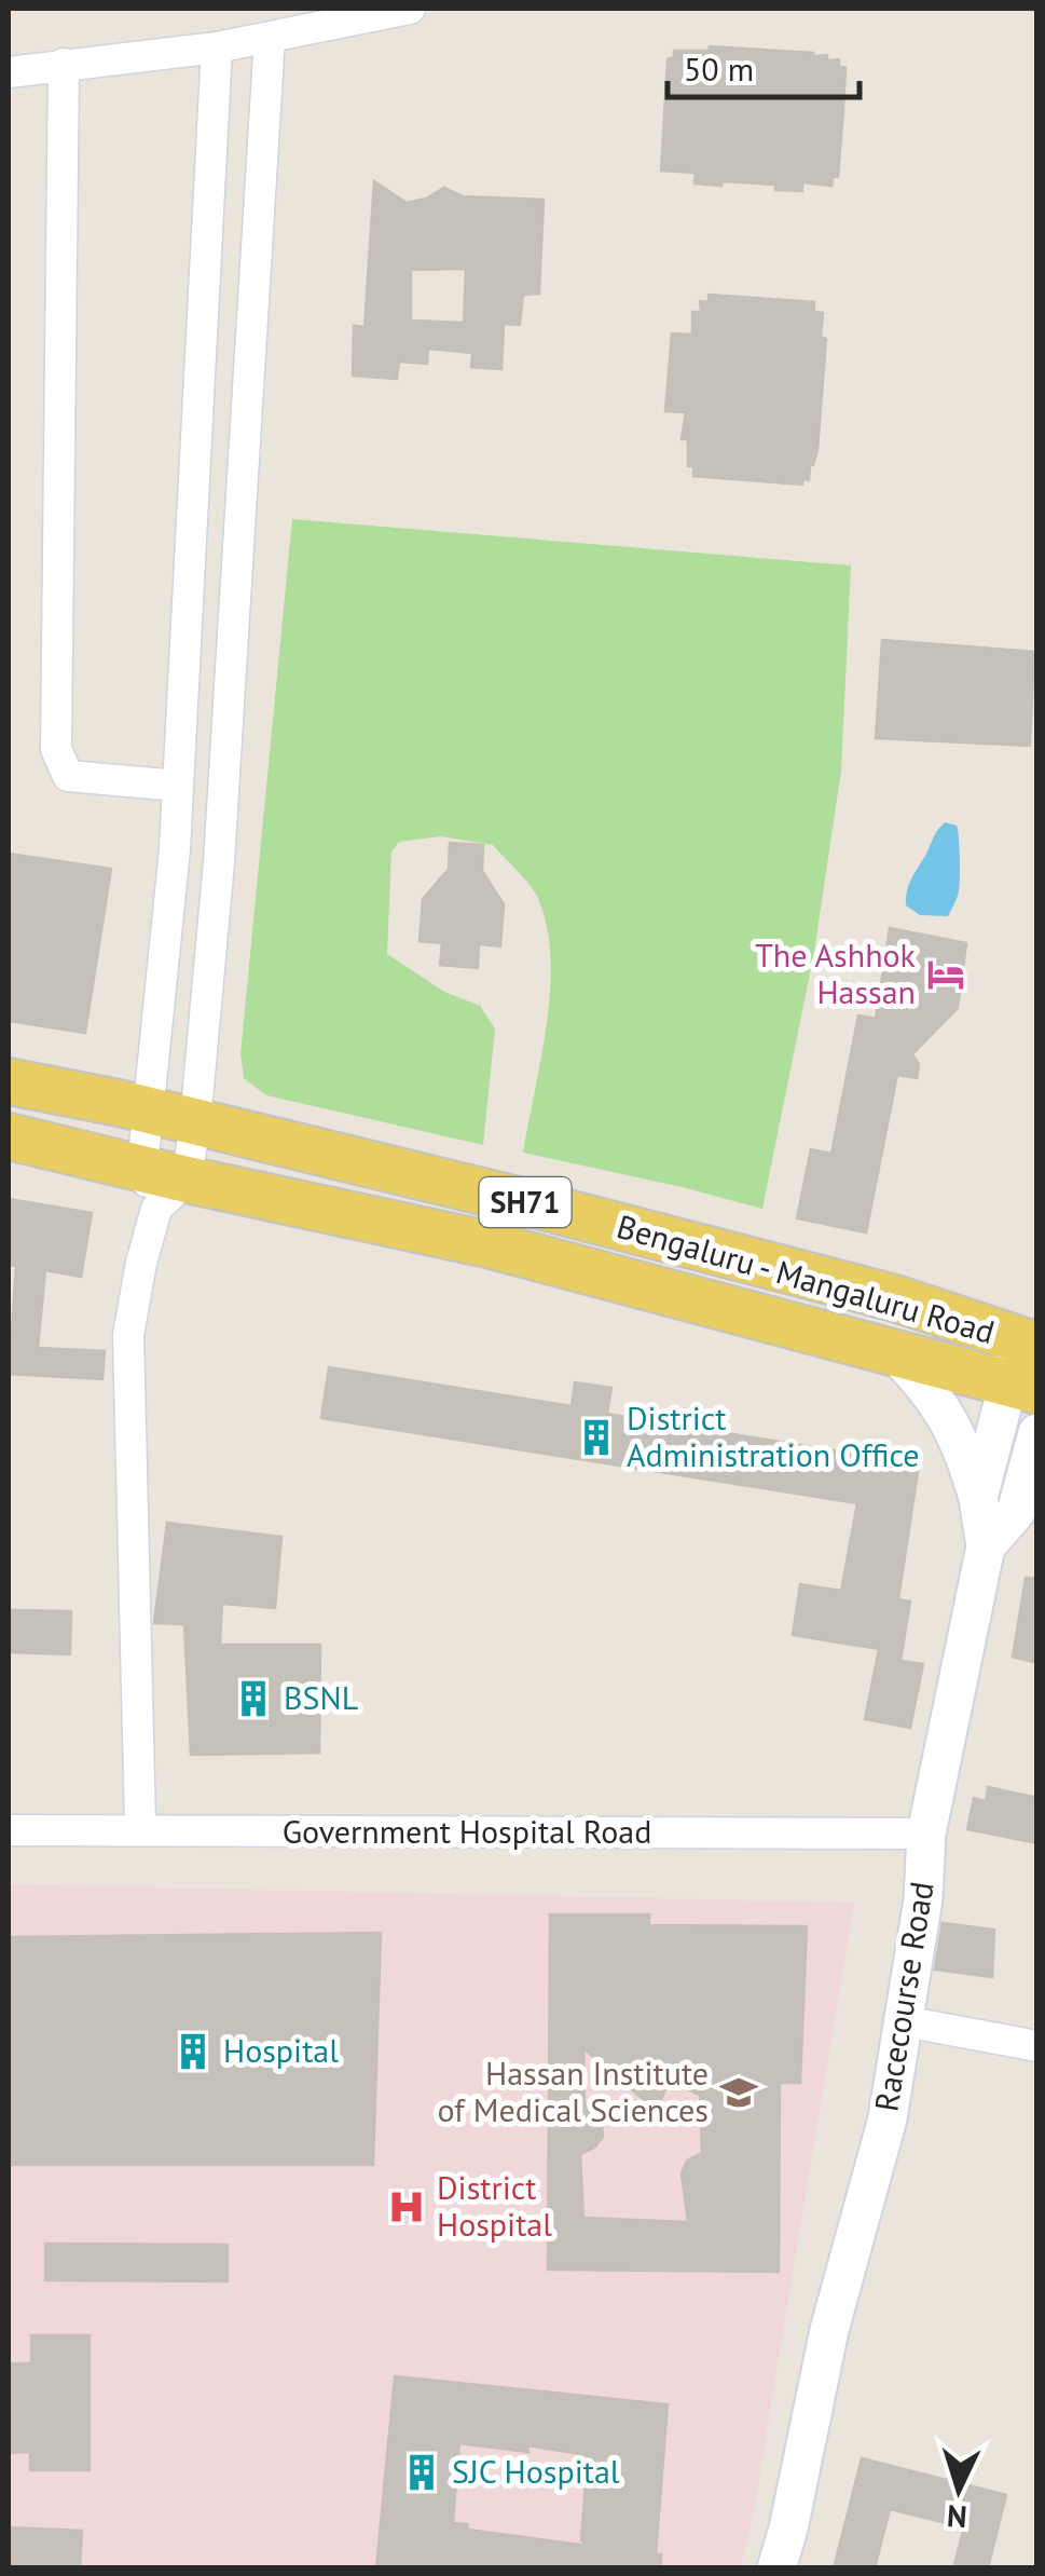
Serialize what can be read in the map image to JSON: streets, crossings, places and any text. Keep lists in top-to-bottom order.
{
  "streets": {
    "main road": ["SH71", "Bengaluru - Mangaluru Road"],
    "street": ["Government Hospital Road", "Racecourse Road"]
  },
  "crossings": [
    ["Government Hospital Road", "Racecourse Road"]
  ],
  "places": {
    "hotel": ["The Ashhok Hassan"],
    "building": [
      "District Administration Office",
      "BSNL",
      "Hospital",
      "SJC Hospital"
    ],
    "school or university": ["Hassan Institute of Medical Sciences"],
    "hospital": ["District Hospital"]
  },
  "scale_bar": "50 m",
  "north": "bottom"
}
